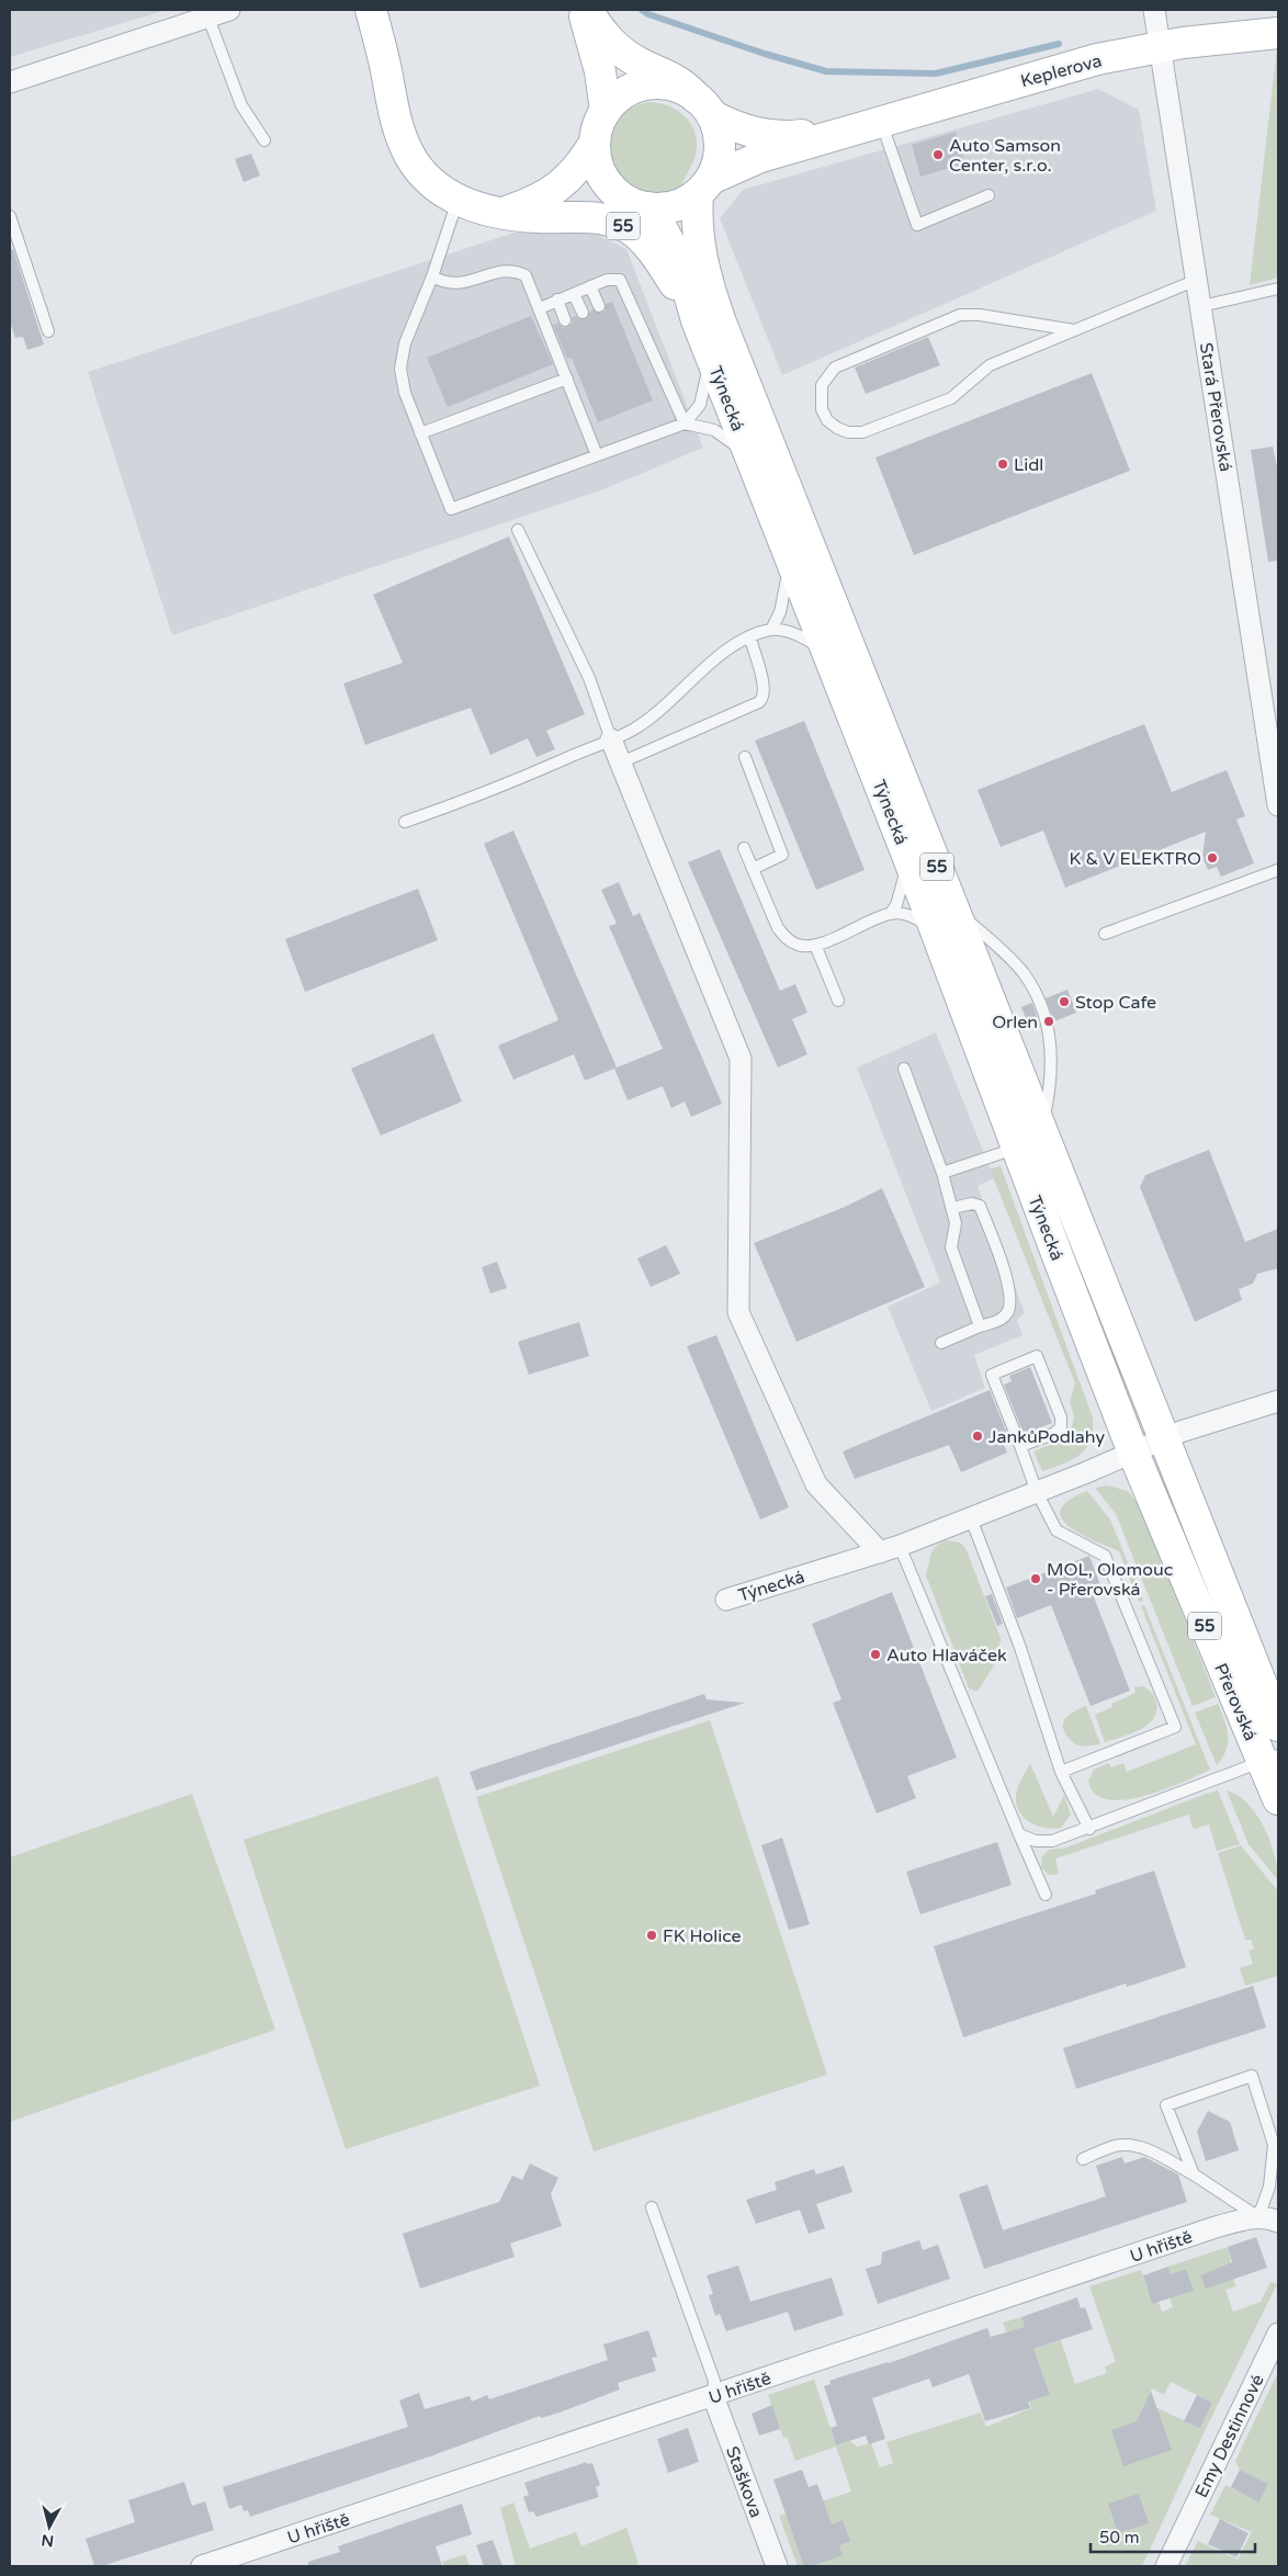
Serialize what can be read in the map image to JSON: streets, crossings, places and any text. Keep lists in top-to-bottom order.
{
  "streets": {
    "main road": [
      "Keplerova",
      "55",
      "Týnecká",
      "Přerovská"
    ],
    "street": [
      "Stará Přerovská",
      "U hřiště",
      "Emy Destinnové",
      "Staškova"
    ]
  },
  "crossings": [
    ["Keplerova", "55"],
    ["Keplerova", "Týnecká"],
    ["Keplerova", "Stará Přerovská"],
    ["55", "Týnecká"],
    ["Týnecká", "Přerovská"],
    ["U hřiště", "Staškova"]
  ],
  "places": [
    "Auto Samson Center, s.r.o.",
    "Lidl",
    "K & V ELEKTRO",
    "Stop Cafe",
    "Orlen",
    "JankůPodlahy",
    "MOL, Olomouc - Přerovská",
    "Auto Hlaváček",
    "FK Holice"
  ],
  "scale_bar": "50 m",
  "north": "bottom"
}
